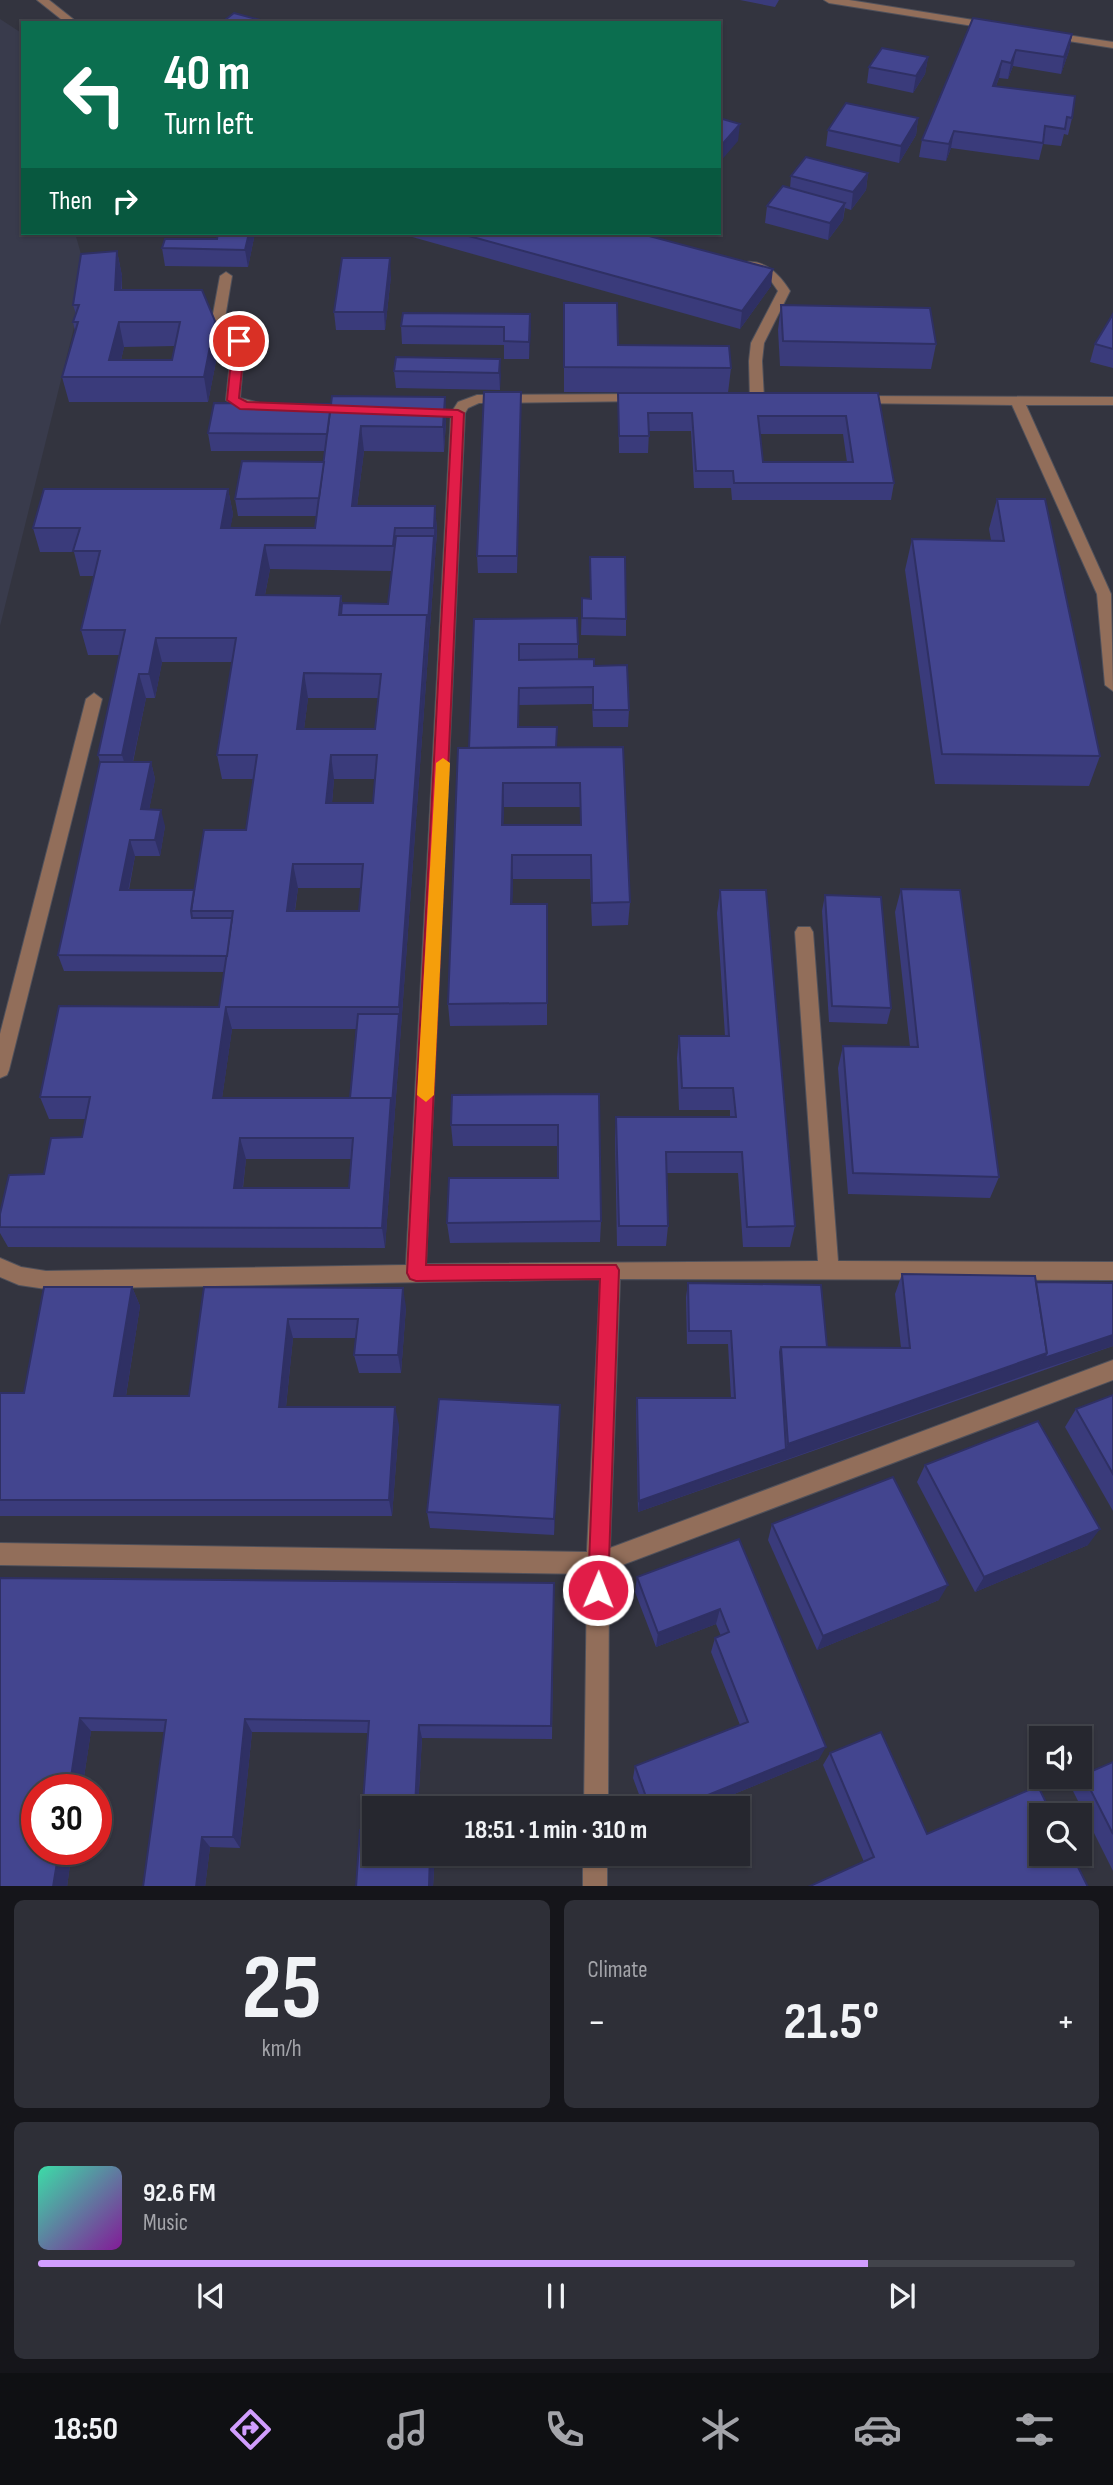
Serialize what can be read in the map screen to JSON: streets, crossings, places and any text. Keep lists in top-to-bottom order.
{
  "page": {
    "turn": ["40 m", "Turn left"],
    "then": "Then",
    "limit": "30",
    "trip": "18:51 · 1 min · 310 m",
    "tile": [
      ["25", "km/h"],
      "Climate"
    ],
    "heat": ["−", "21.5°", "+"],
    "song": ["92.6 FM", "Music"],
    "tabs": "18:50"
  }
}
